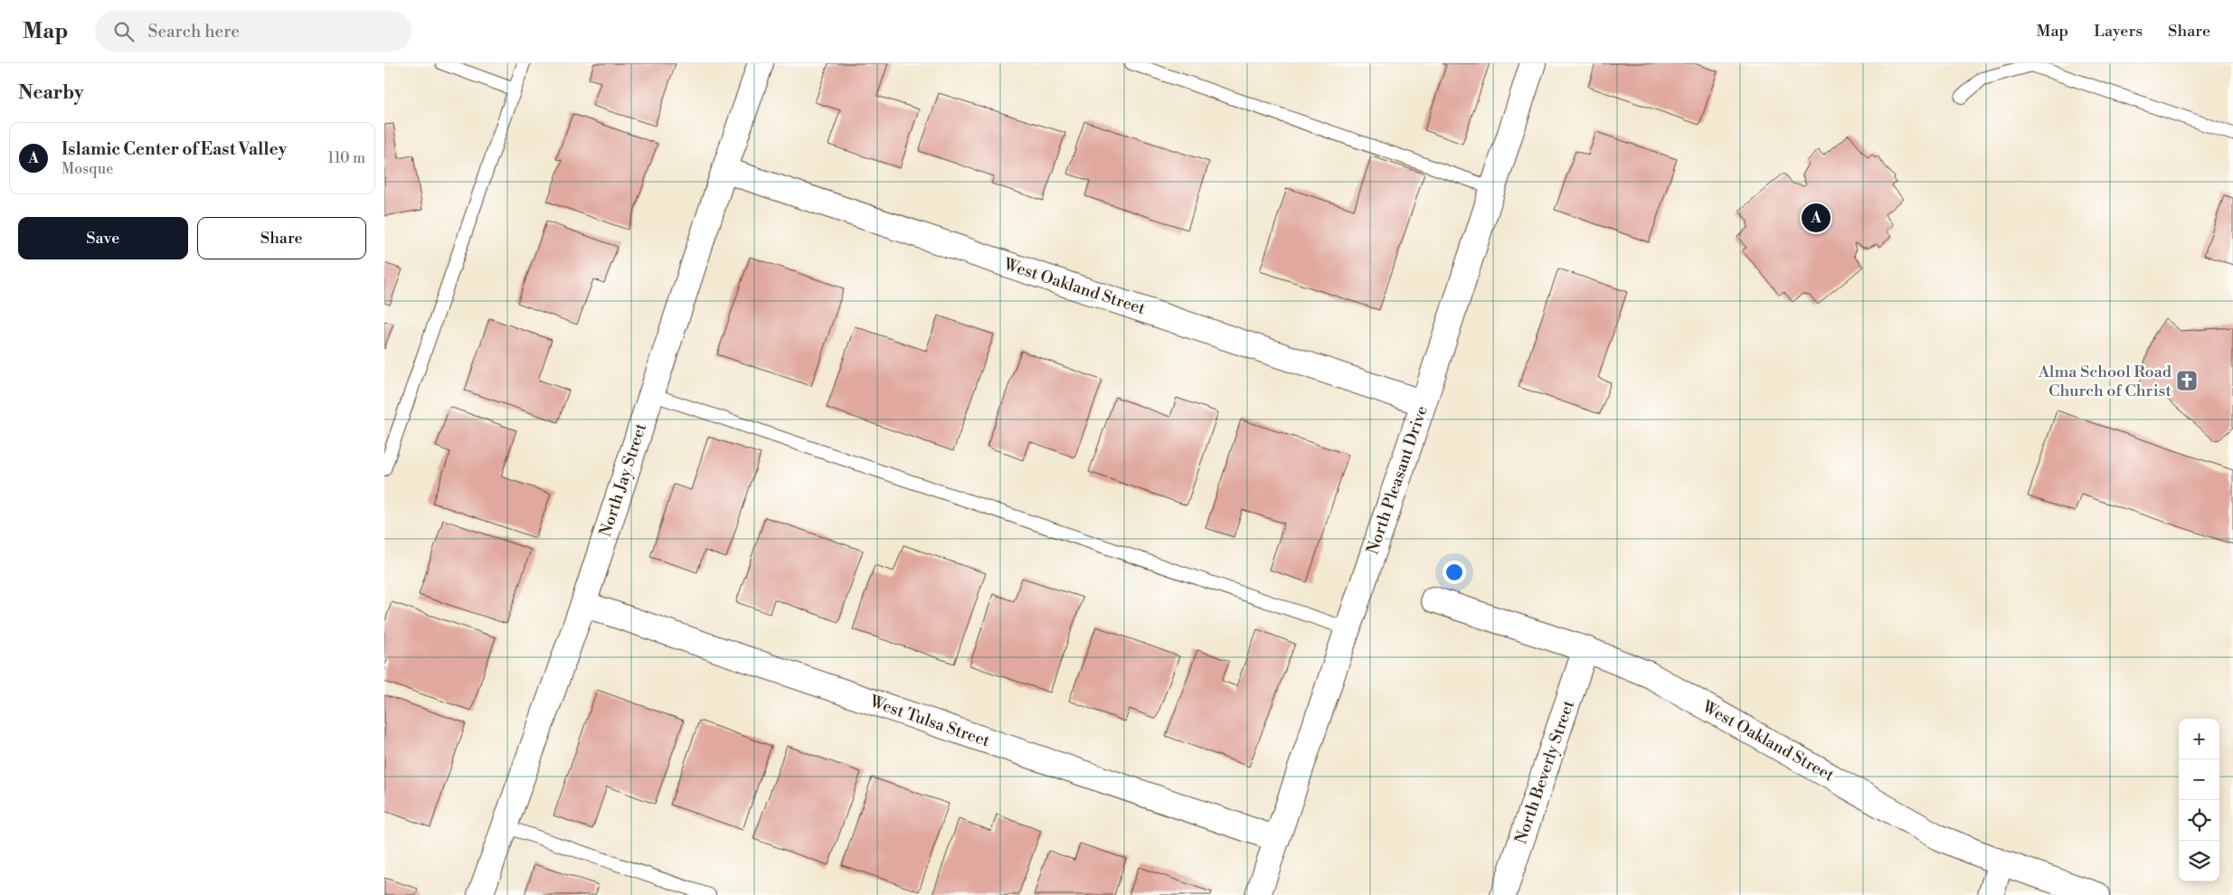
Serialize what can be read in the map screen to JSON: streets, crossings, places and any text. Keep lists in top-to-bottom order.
{
  "streets": {
    "street": [
      "West Oakland Street",
      "North Jay Street",
      "North Pleasant Drive",
      "West Tulsa Street",
      "North Beverly Street"
    ]
  },
  "crossings": [
    ["West Oakland Street", "North Jay Street"],
    ["West Oakland Street", "North Pleasant Drive"],
    ["West Oakland Street", "North Beverly Street"],
    ["North Jay Street", "West Tulsa Street"],
    ["North Pleasant Drive", "West Tulsa Street"]
  ],
  "places": {
    "church": ["Alma School Road Church of Christ"]
  },
  "page": {
    "header": "Map",
    "search": "Search here",
    "nav": ["Map", "Layers", "Share"],
    "heading": "Nearby",
    "list": [
      {
        "mark": "A",
        "name": "Islamic Center of East Valley",
        "note": "Mosque",
        "value": "110 m"
      }
    ],
    "pins": "A",
    "buttons": ["Save", "Share"],
    "map_buttons": ["+", "−"]
  }
}
